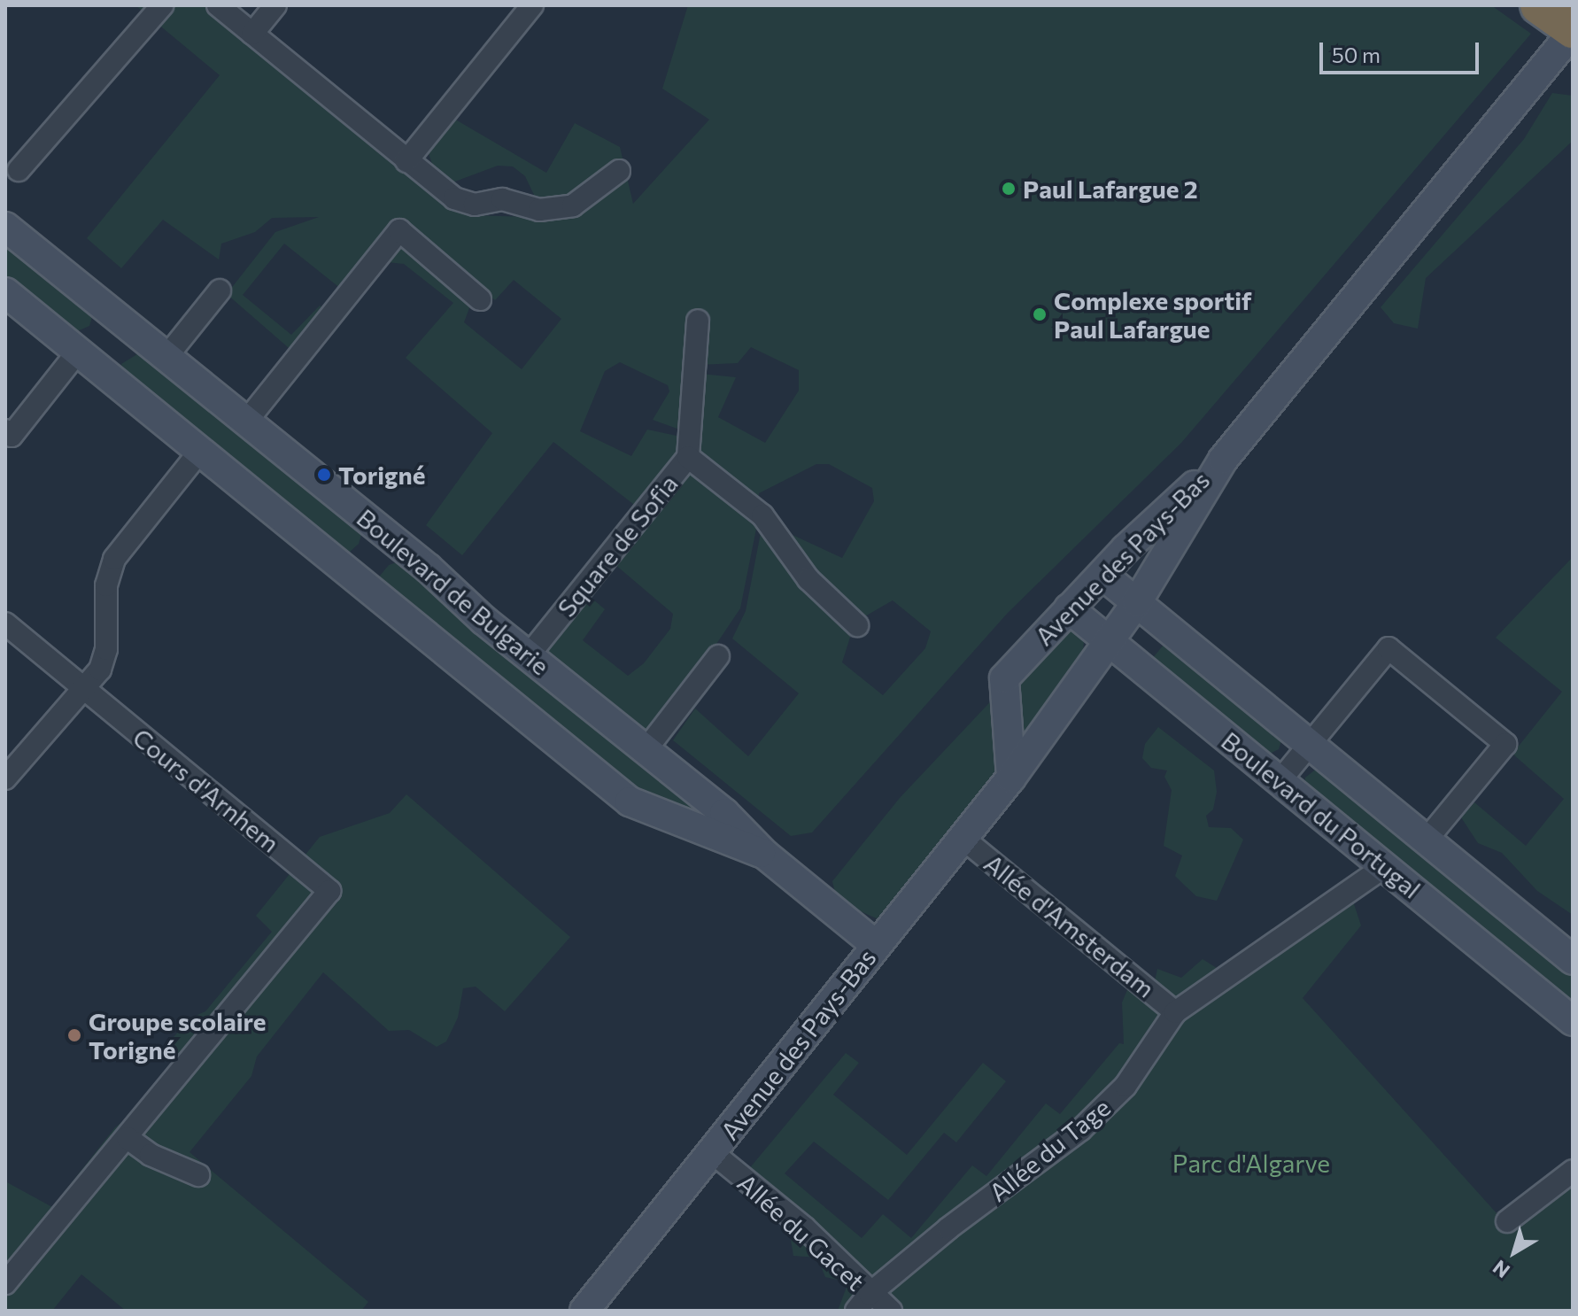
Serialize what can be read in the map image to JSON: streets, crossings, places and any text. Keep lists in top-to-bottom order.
{
  "streets": {
    "street": [
      "Square de Sofia",
      "Avenue des Pays-Bas",
      "Boulevard de Bulgarie",
      "Cours d'Arnhem",
      "Boulevard du Portugal",
      "Allée d'Amsterdam",
      "Allée du Tage",
      "Allée du Gacet"
    ]
  },
  "crossings": [
    ["Square de Sofia", "Boulevard de Bulgarie"],
    ["Avenue des Pays-Bas", "Boulevard de Bulgarie"],
    ["Avenue des Pays-Bas", "Boulevard du Portugal"],
    ["Avenue des Pays-Bas", "Allée d'Amsterdam"],
    ["Avenue des Pays-Bas", "Allée du Gacet"],
    ["Boulevard du Portugal", "Allée du Tage"],
    ["Allée d'Amsterdam", "Allée du Tage"],
    ["Allée du Tage", "Allée du Gacet"]
  ],
  "parks": ["Parc d'Algarve"],
  "places": [
    "Paul Lafargue 2",
    "Complexe sportif Paul Lafargue",
    "Torigné",
    "Groupe scolaire Torigné"
  ],
  "scale_bar": "50 m",
  "north": "bottom left"
}
